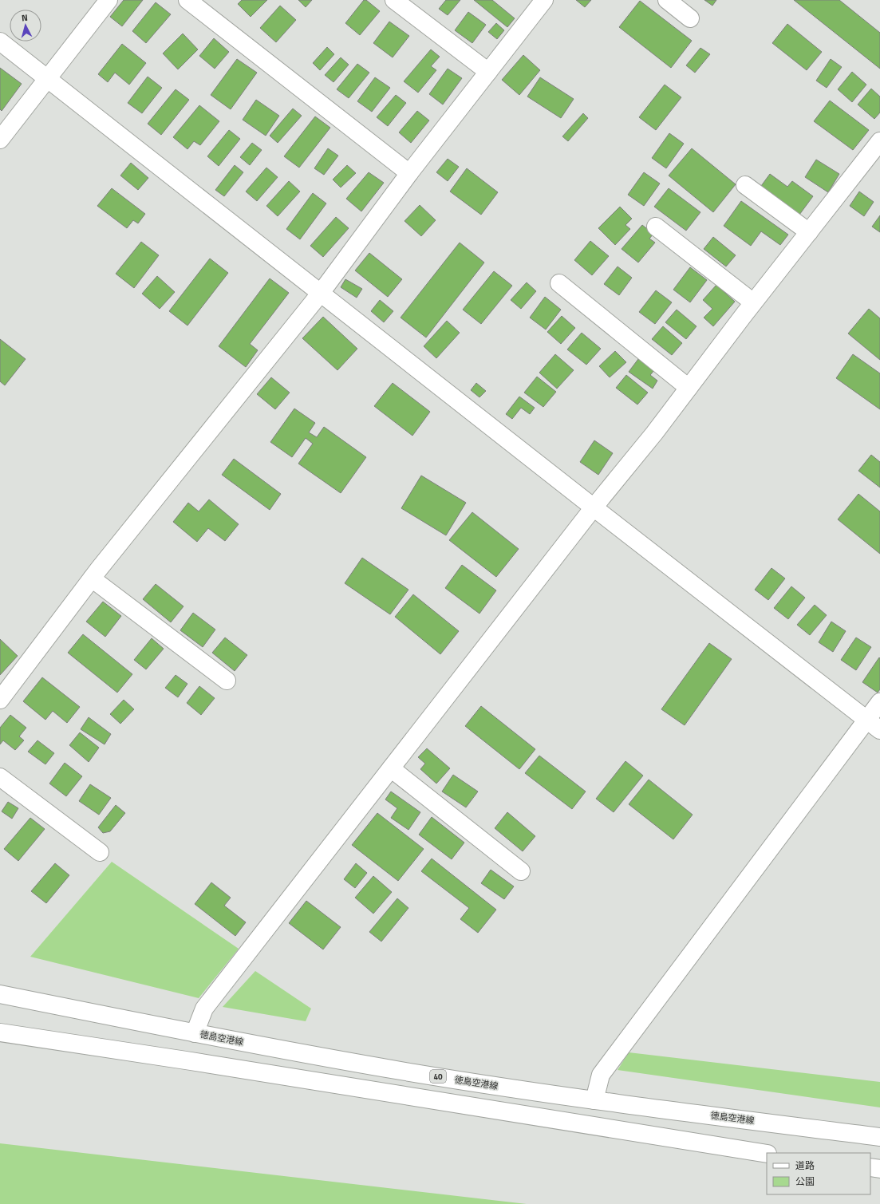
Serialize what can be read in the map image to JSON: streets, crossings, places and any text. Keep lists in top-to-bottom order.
{
  "streets": {
    "street": ["徳島空港線", "40"]
  },
  "legend": ["道路", "公園"],
  "north": "top"
}
